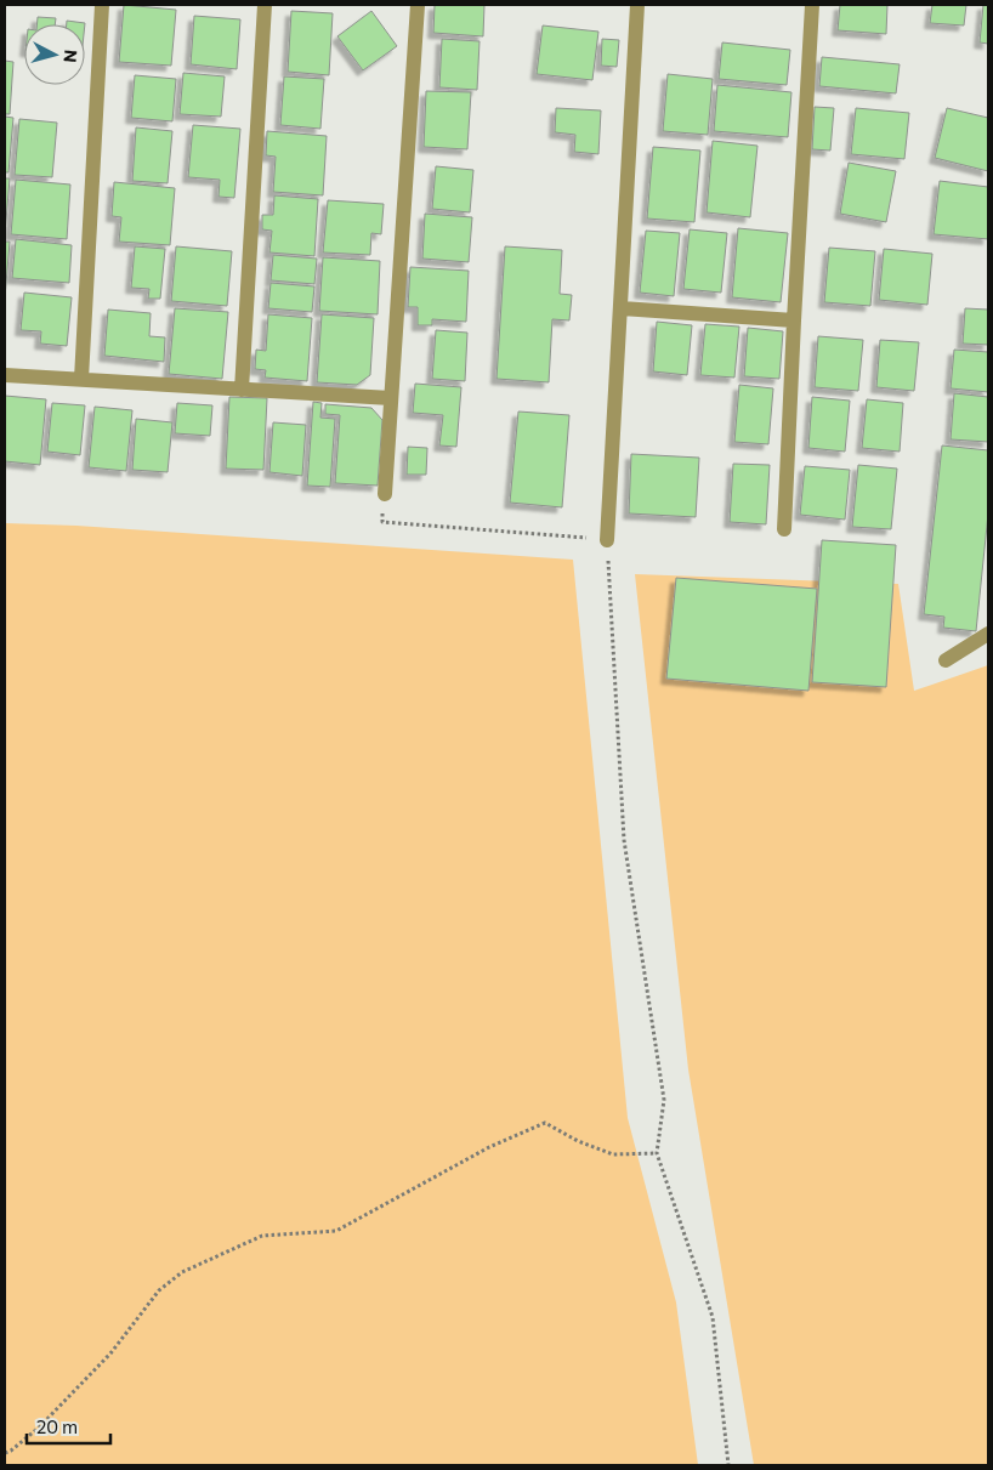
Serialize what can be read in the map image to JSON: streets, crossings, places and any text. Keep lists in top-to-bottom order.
{
  "scale_bar": "20 m",
  "north": "right"
}
